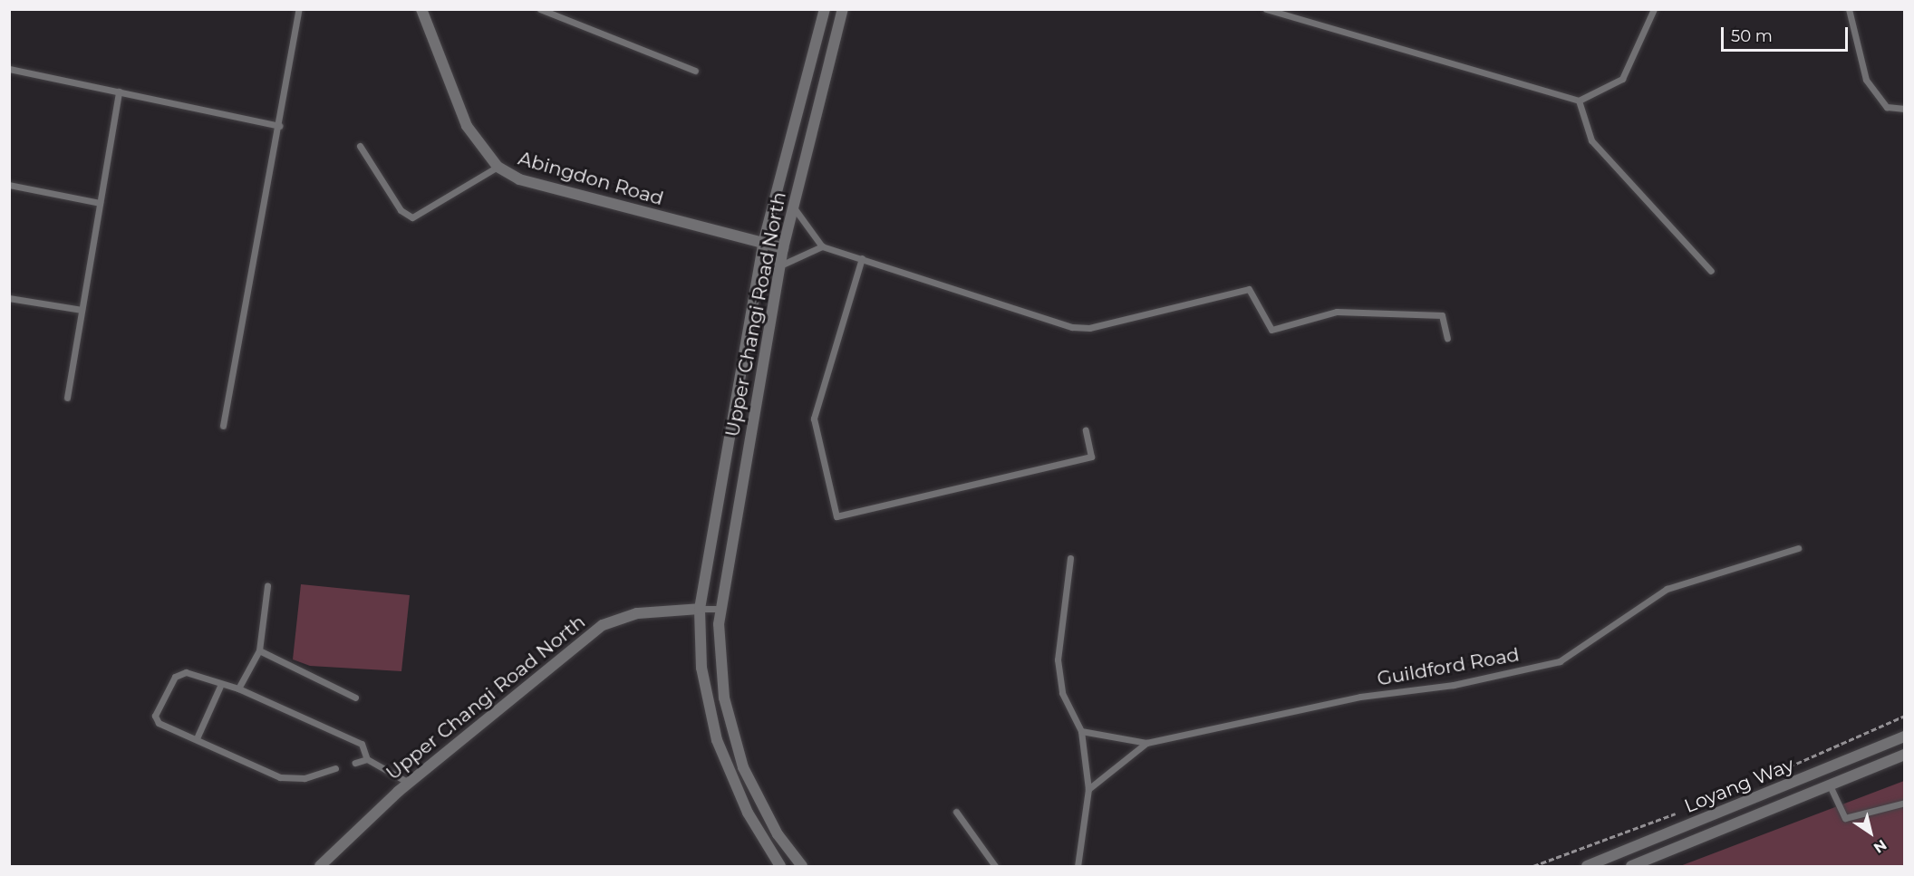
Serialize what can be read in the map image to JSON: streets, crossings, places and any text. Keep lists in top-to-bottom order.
{
  "streets": {
    "street": ["Abingdon Road", "Upper Changi Road North", "Loyang Way"],
    "lane": ["Guildford Road"]
  },
  "crossings": [
    ["Abingdon Road", "Upper Changi Road North"]
  ],
  "scale_bar": "50 m",
  "north": "bottom right"
}
